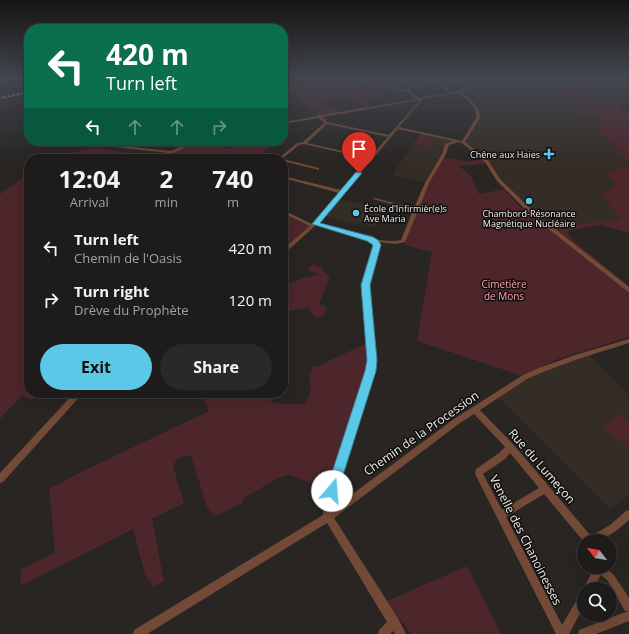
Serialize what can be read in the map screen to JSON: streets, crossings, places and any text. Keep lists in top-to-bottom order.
{
  "streets": {
    "street": ["Chemin de la Procession", "Rue du Lumeçon", "Venelle des Chanoinesses"]
  },
  "crossings": [
    ["Chemin de la Procession", "Rue du Lumeçon"],
    ["Rue du Lumeçon", "Venelle des Chanoinesses"]
  ],
  "parks": ["Cimetière de Mons"],
  "places": {
    "health": ["Chêne aux Haies"],
    "other": ["Chambord-Résonance Magnétique Nucléaire", "École d'Infirmièr(e)s Ave Maria"]
  },
  "north": "top left",
  "page": {
    "turn": ["420 m", "Turn left"],
    "eta": [
      "12:04",
      "Arrival",
      "2",
      "min",
      "740",
      "m"
    ],
    "list": [
      {
        "name": "Turn left",
        "note": "Chemin de l'Oasis",
        "value": "420 m"
      },
      {
        "name": "Turn right",
        "note": "Drève du Prophète",
        "value": "120 m"
      }
    ],
    "buttons": ["Exit", "Share"]
  }
}
